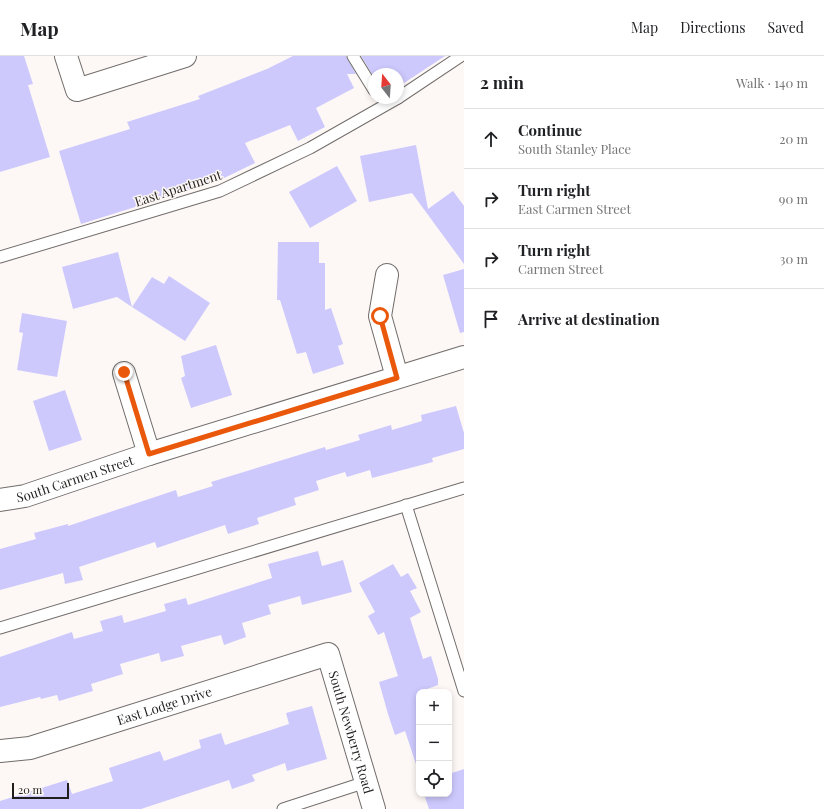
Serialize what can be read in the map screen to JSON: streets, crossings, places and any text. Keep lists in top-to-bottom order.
{
  "streets": {
    "street": ["South Carmen Street", "East Lodge Drive", "South Newberry Road"],
    "lane": ["East Apartment"]
  },
  "crossings": [
    ["East Lodge Drive", "South Newberry Road"]
  ],
  "scale_bar": "20 m",
  "north": "top",
  "page": {
    "header": "Map",
    "nav": ["Map", "Directions", "Saved"],
    "heading": ["2 min", "Walk · 140 m"],
    "list": [
      ["Continue", "South Stanley Place", "20 m"],
      ["Turn right", "East Carmen Street", "90 m"],
      ["Turn right", "Carmen Street", "30 m"],
      "Arrive at destination"
    ],
    "map_buttons": ["+", "−"],
    "scale": "20 m"
  }
}
